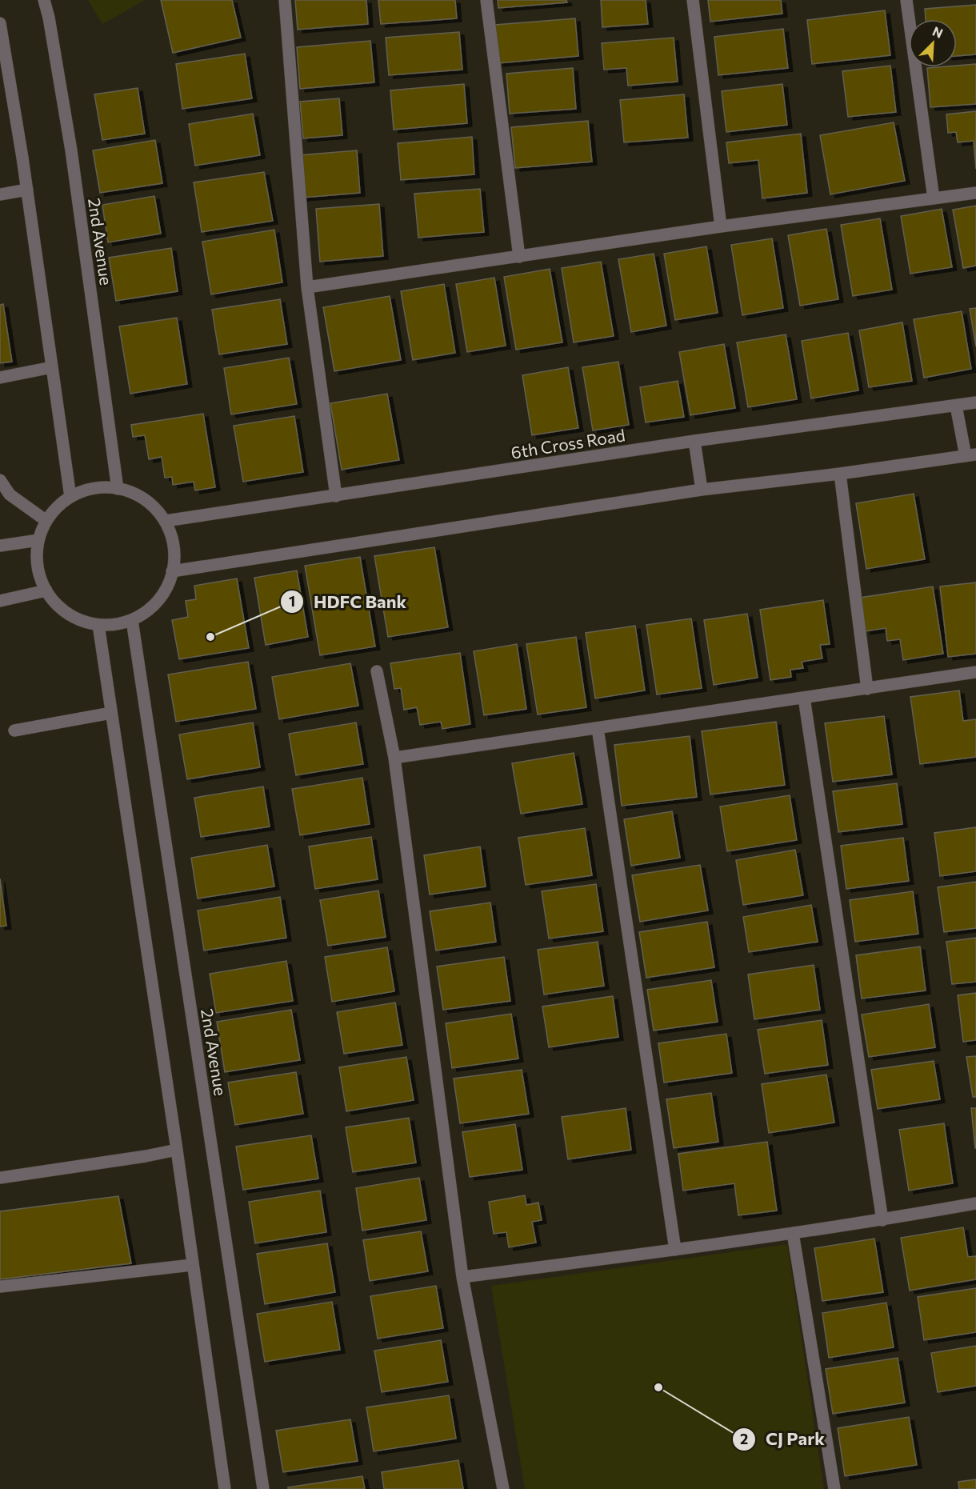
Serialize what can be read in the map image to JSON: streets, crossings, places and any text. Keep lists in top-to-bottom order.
{
  "streets": {
    "street": ["2nd Avenue", "6th Cross Road"]
  },
  "crossings": [
    ["2nd Avenue", "6th Cross Road"]
  ],
  "places": ["HDFC Bank", "CJ Park"],
  "north": "top right"
}
